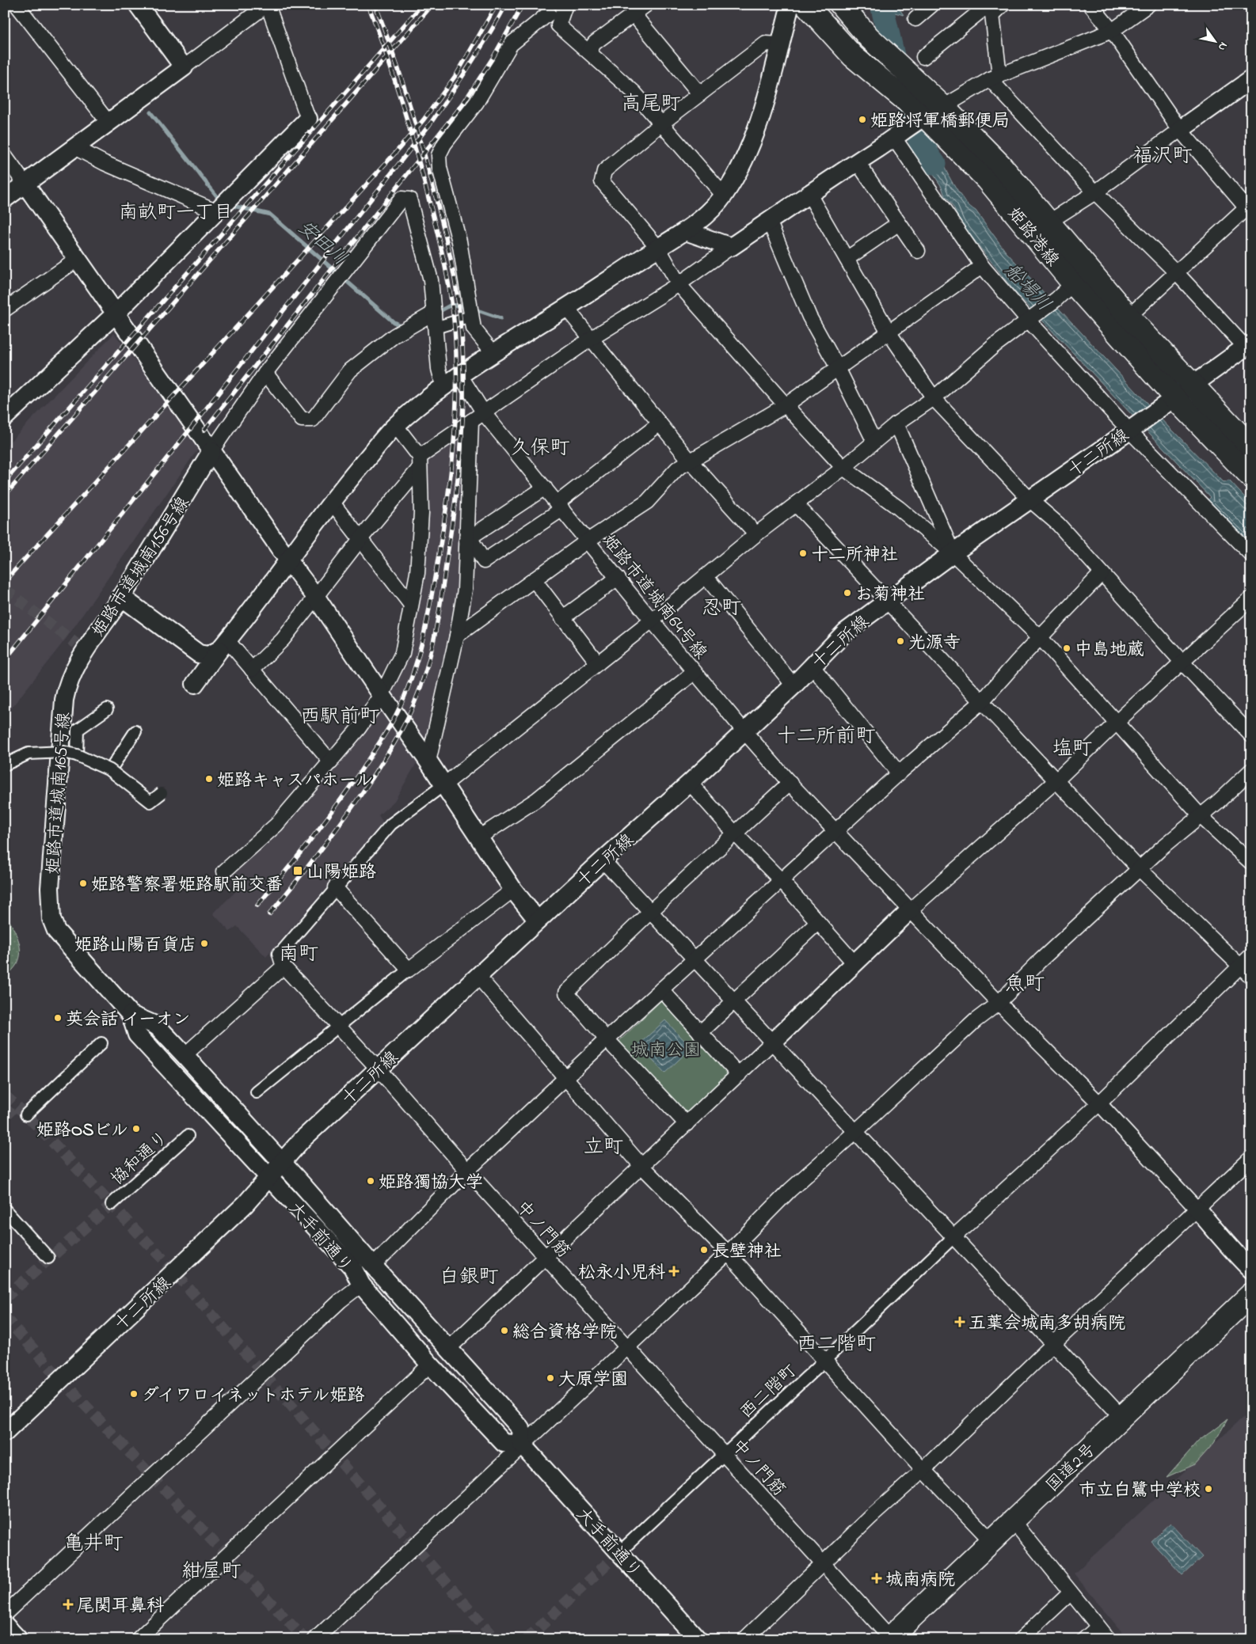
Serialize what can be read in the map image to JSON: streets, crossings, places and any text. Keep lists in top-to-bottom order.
{
  "streets": {
    "main road": ["姫路港線", "国道2号"],
    "street": [
      "十二所線",
      "姫路市道城南156号線",
      "姫路市道城南64号線",
      "姫路市道城南165号線",
      "協和通り",
      "中ノ門筋",
      "大手前通り",
      "西二階町"
    ]
  },
  "crossings": [
    ["姫路港線", "十二所線"],
    ["十二所線", "姫路市道城南64号線"],
    ["十二所線", "中ノ門筋"],
    ["十二所線", "大手前通り"],
    ["姫路市道城南156号線", "姫路市道城南165号線"],
    ["姫路市道城南165号線", "大手前通り"],
    ["中ノ門筋", "西二階町"],
    ["中ノ門筋", "国道2号"],
    ["大手前通り", "西二階町"]
  ],
  "districts": [
    "高尾町",
    "福沢町",
    "南畝町一丁目",
    "久保町",
    "忍町",
    "西駅前町",
    "十二所前町",
    "塩町",
    "南町",
    "魚町",
    "立町",
    "白銀町",
    "西二階町",
    "亀井町",
    "紺屋町"
  ],
  "water": ["安田川", "船場川"],
  "parks": ["城南公園"],
  "places": {
    "other": [
      "姫路将軍橋郵便局",
      "十二所神社",
      "お菊神社",
      "光源寺",
      "中島地蔵",
      "姫路キャスパホール",
      "姫路警察署姫路駅前交番",
      "姫路山陽百貨店",
      "英会話 イーオン",
      "姫路OSビル",
      "姫路獨協大学",
      "長壁神社",
      "総合資格学院",
      "大原学園",
      "ダイワロイネットホテル姫路",
      "市立白鷺中学校"
    ],
    "transit": ["山陽姫路"],
    "health": [
      "松永小児科",
      "五葉会城南多胡病院",
      "城南病院",
      "尾関耳鼻科"
    ]
  },
  "north": "bottom right"
}
